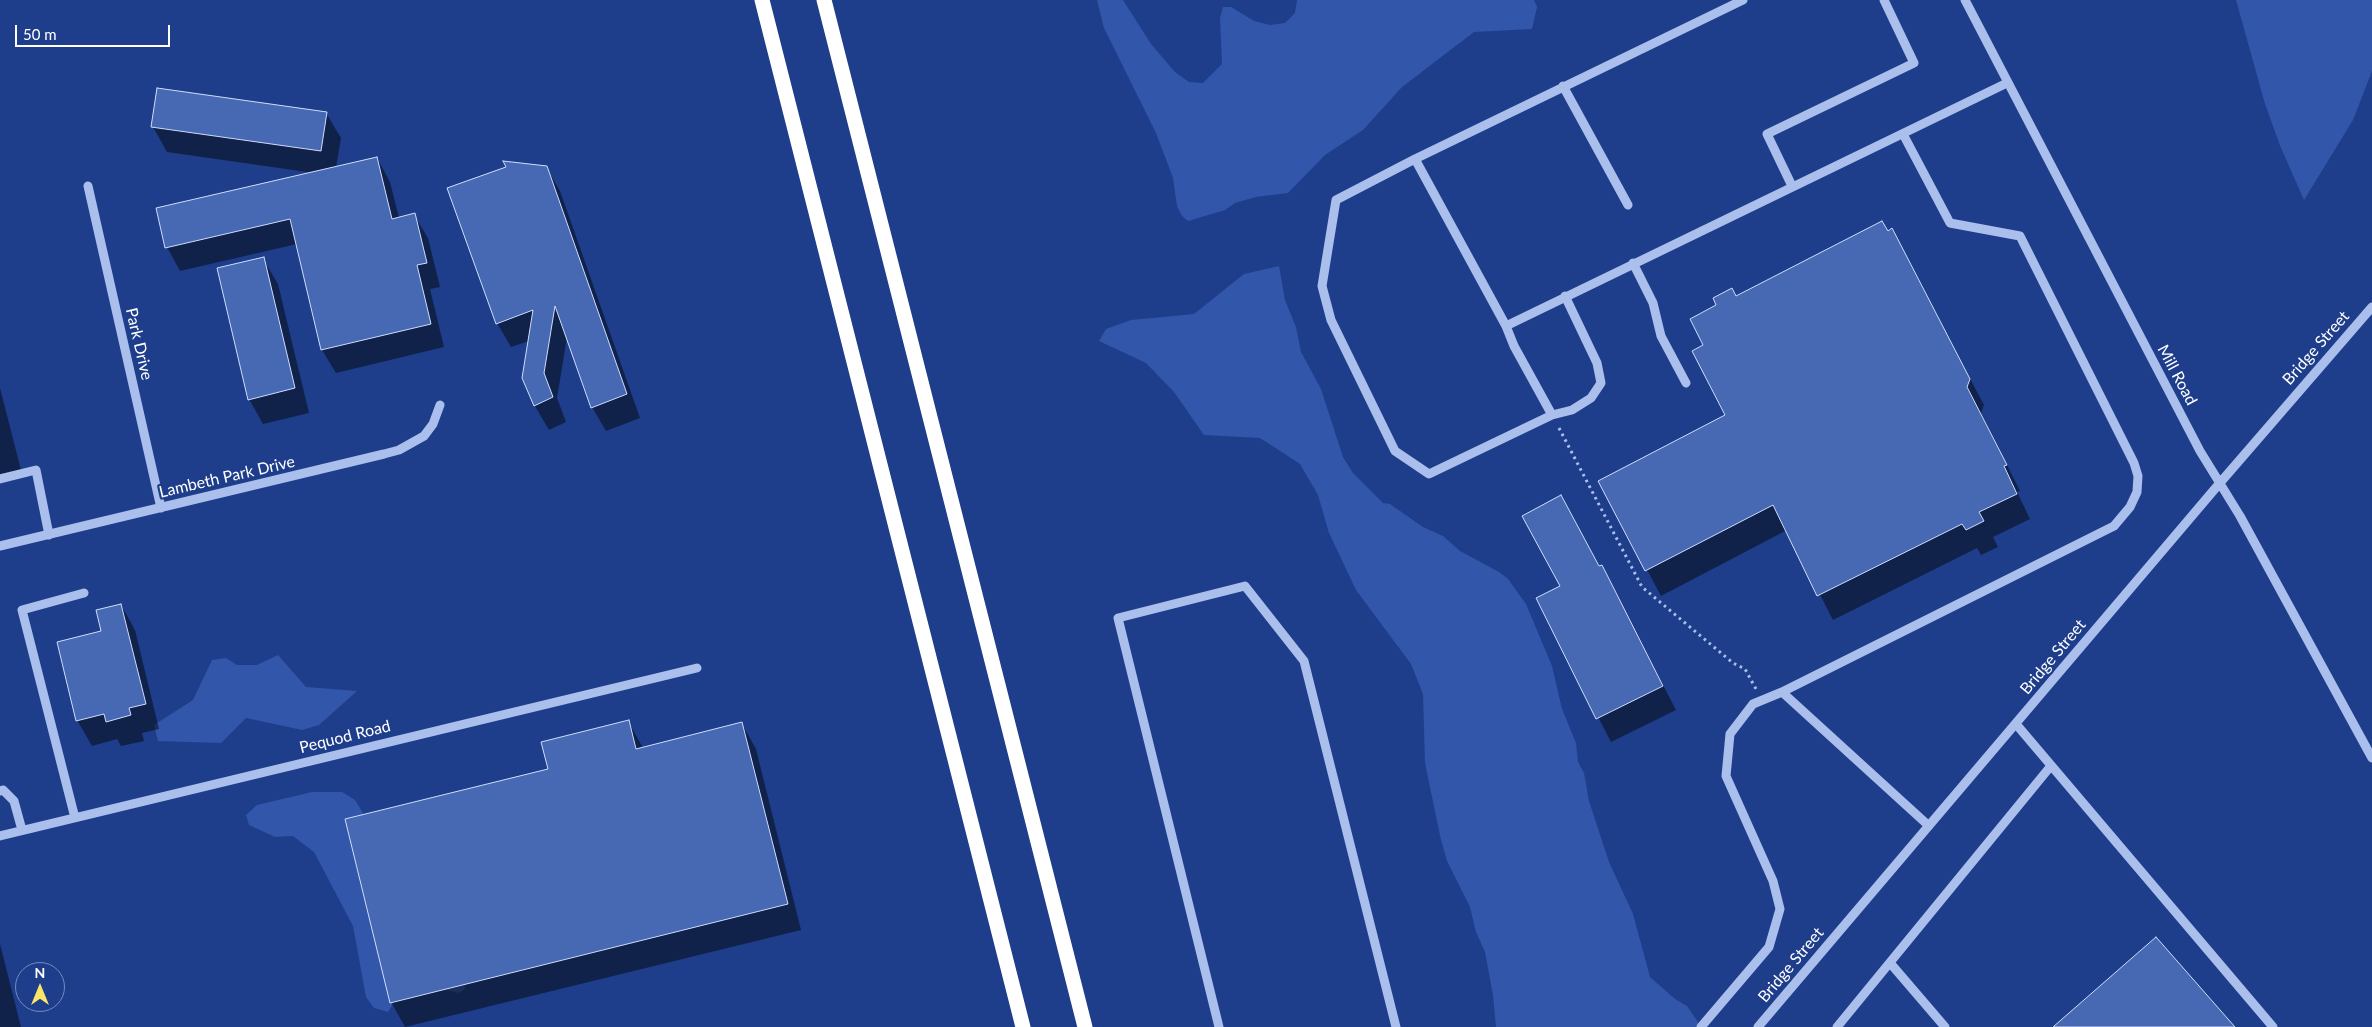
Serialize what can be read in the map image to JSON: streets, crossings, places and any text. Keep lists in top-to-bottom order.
{
  "streets": {
    "street": [
      "Park Drive",
      "Bridge Street",
      "Mill Road",
      "Lambeth Park Drive",
      "Pequod Road"
    ]
  },
  "crossings": [
    ["Park Drive", "Lambeth Park Drive"],
    ["Bridge Street", "Mill Road"]
  ],
  "scale_bar": "50 m",
  "north": "top"
}
